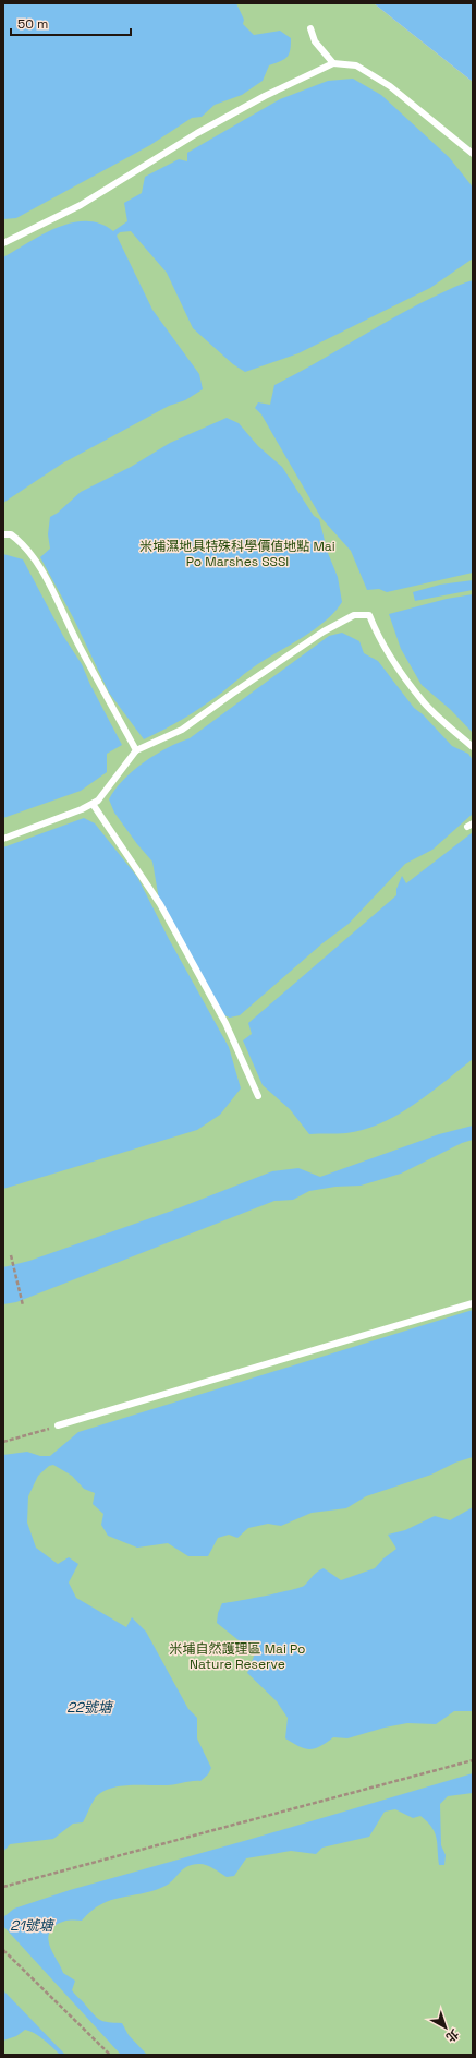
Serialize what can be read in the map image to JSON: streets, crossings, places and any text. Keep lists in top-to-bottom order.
{
  "water": ["22號塘", "21號塘"],
  "parks": ["米埔濕地具特殊科學價值地點 Mai Po Marshes SSSI", "米埔自然護理區 Mai Po Nature Reserve"],
  "scale_bar": "50 m",
  "north": "bottom right"
}
